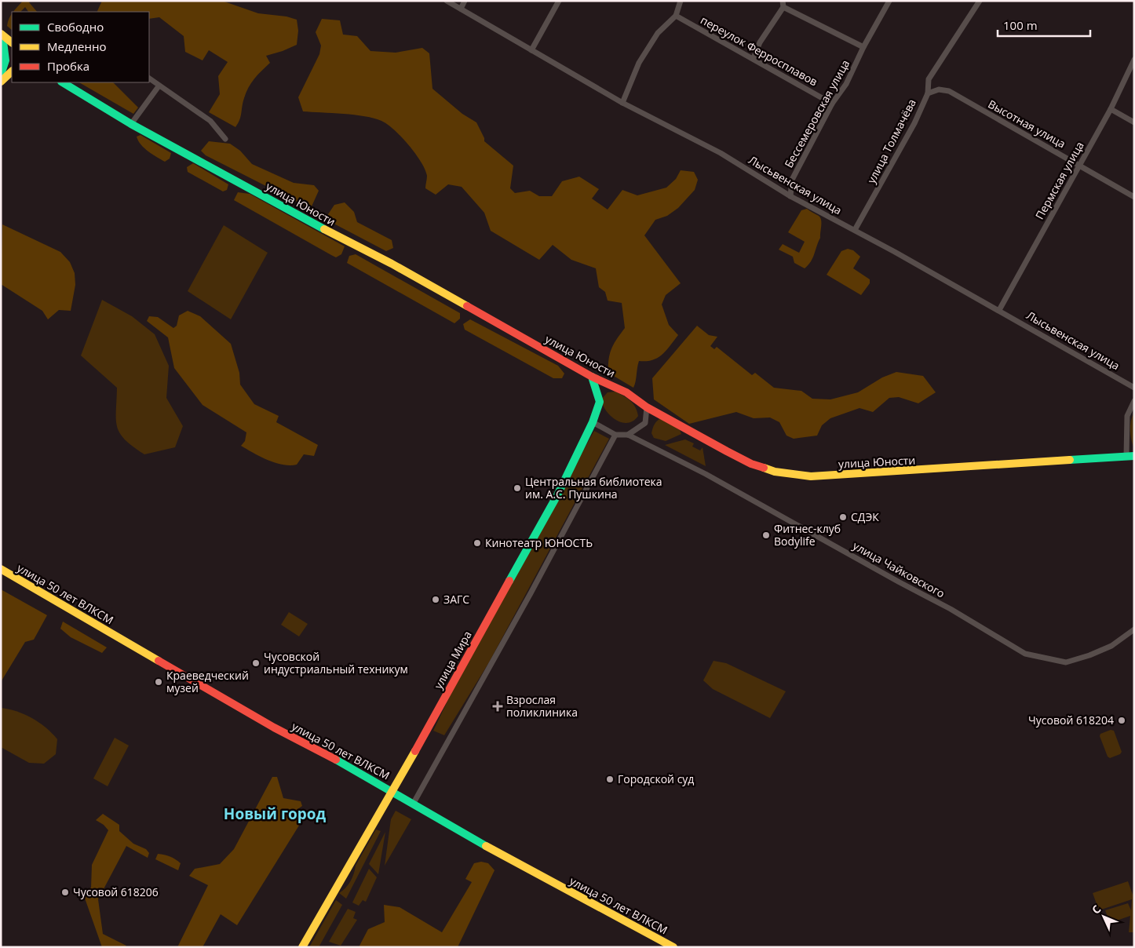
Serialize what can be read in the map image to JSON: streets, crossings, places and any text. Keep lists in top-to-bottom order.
{
  "streets": {
    "street": [
      "переулок Ферросплавов",
      "Бессемеровская улица",
      "Высотная улица",
      "улица Толмачёва",
      "Пермская улица",
      "Лысьвенская улица",
      "улица Юности",
      "улица Чайковского",
      "улица 50 лет ВЛКСМ",
      "улица Мира"
    ]
  },
  "crossings": [
    ["переулок Ферросплавов", "Бессемеровская улица"],
    ["Бессемеровская улица", "Лысьвенская улица"],
    ["Высотная улица", "улица Толмачёва"],
    ["Высотная улица", "Пермская улица"],
    ["улица Толмачёва", "Лысьвенская улица"],
    ["Пермская улица", "Лысьвенская улица"],
    ["улица Юности", "улица Мира"],
    ["улица Чайковского", "улица Мира"],
    ["улица 50 лет ВЛКСМ", "улица Мира"]
  ],
  "districts": ["Новый город"],
  "places": {
    "other": [
      "Центральная библиотека им. А.С. Пушкина",
      "СДЭК",
      "Фитнес-клуб Bodylife",
      "Кинотеатр ЮНОСТЬ",
      "ЗАГС",
      "Чусовской индустриальный техникум",
      "Краеведческий музей",
      "Чусовой 618204",
      "Городской суд",
      "Чусовой 618206"
    ],
    "health": ["Взрослая поликлиника"]
  },
  "legend": ["Свободно", "Медленно", "Пробка"],
  "scale_bar": "100 m",
  "north": "top left"
}
